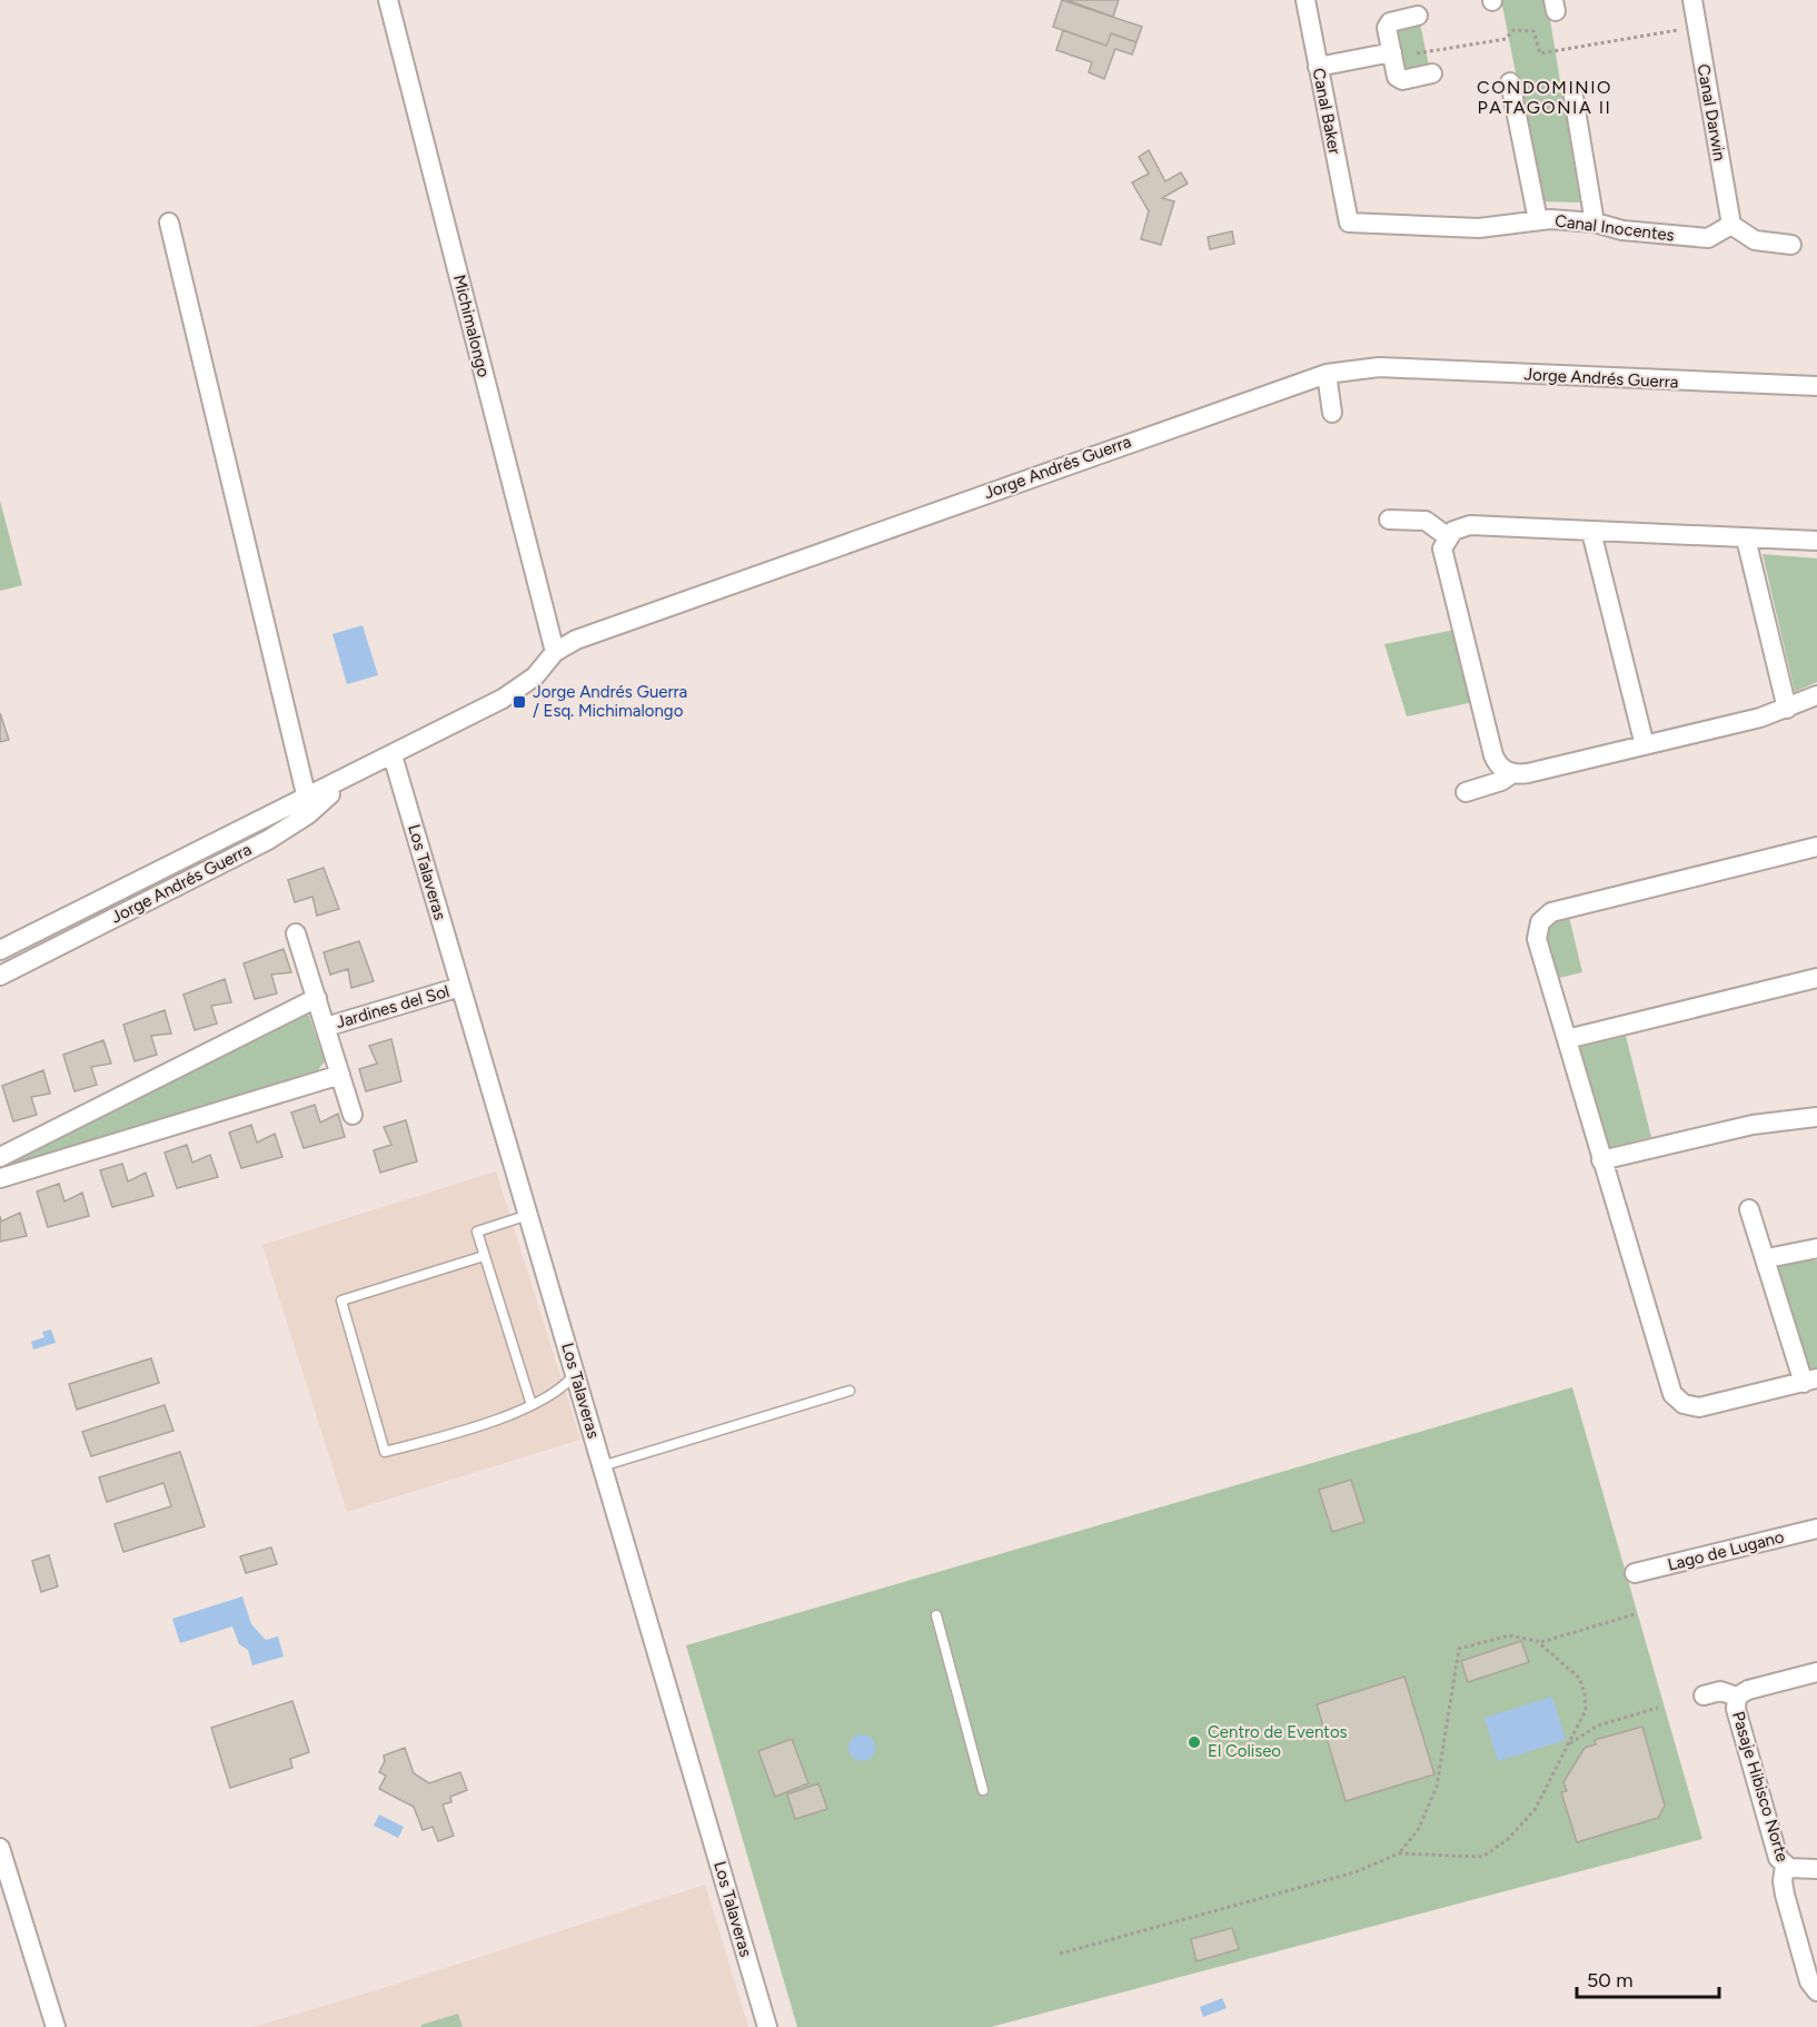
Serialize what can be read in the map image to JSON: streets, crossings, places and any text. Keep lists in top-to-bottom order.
{
  "streets": {
    "street": [
      "Canal Baker",
      "Canal Darwin",
      "Canal Inocentes",
      "Michimalongo",
      "Jorge Andrés Guerra",
      "Los Talaveras",
      "Jardines del Sol",
      "Lago de Lugano",
      "Pasaje Hibisco Norte"
    ]
  },
  "crossings": [
    ["Canal Baker", "Canal Inocentes"],
    ["Canal Darwin", "Canal Inocentes"],
    ["Michimalongo", "Jorge Andrés Guerra"],
    ["Jorge Andrés Guerra", "Los Talaveras"],
    ["Los Talaveras", "Jardines del Sol"]
  ],
  "districts": ["CONDOMINIO PATAGONIA II"],
  "places": {
    "transit": ["Jorge Andrés Guerra / Esq. Michimalongo"],
    "other": ["Centro de Eventos El Coliseo"]
  },
  "scale_bar": "50 m"
}
